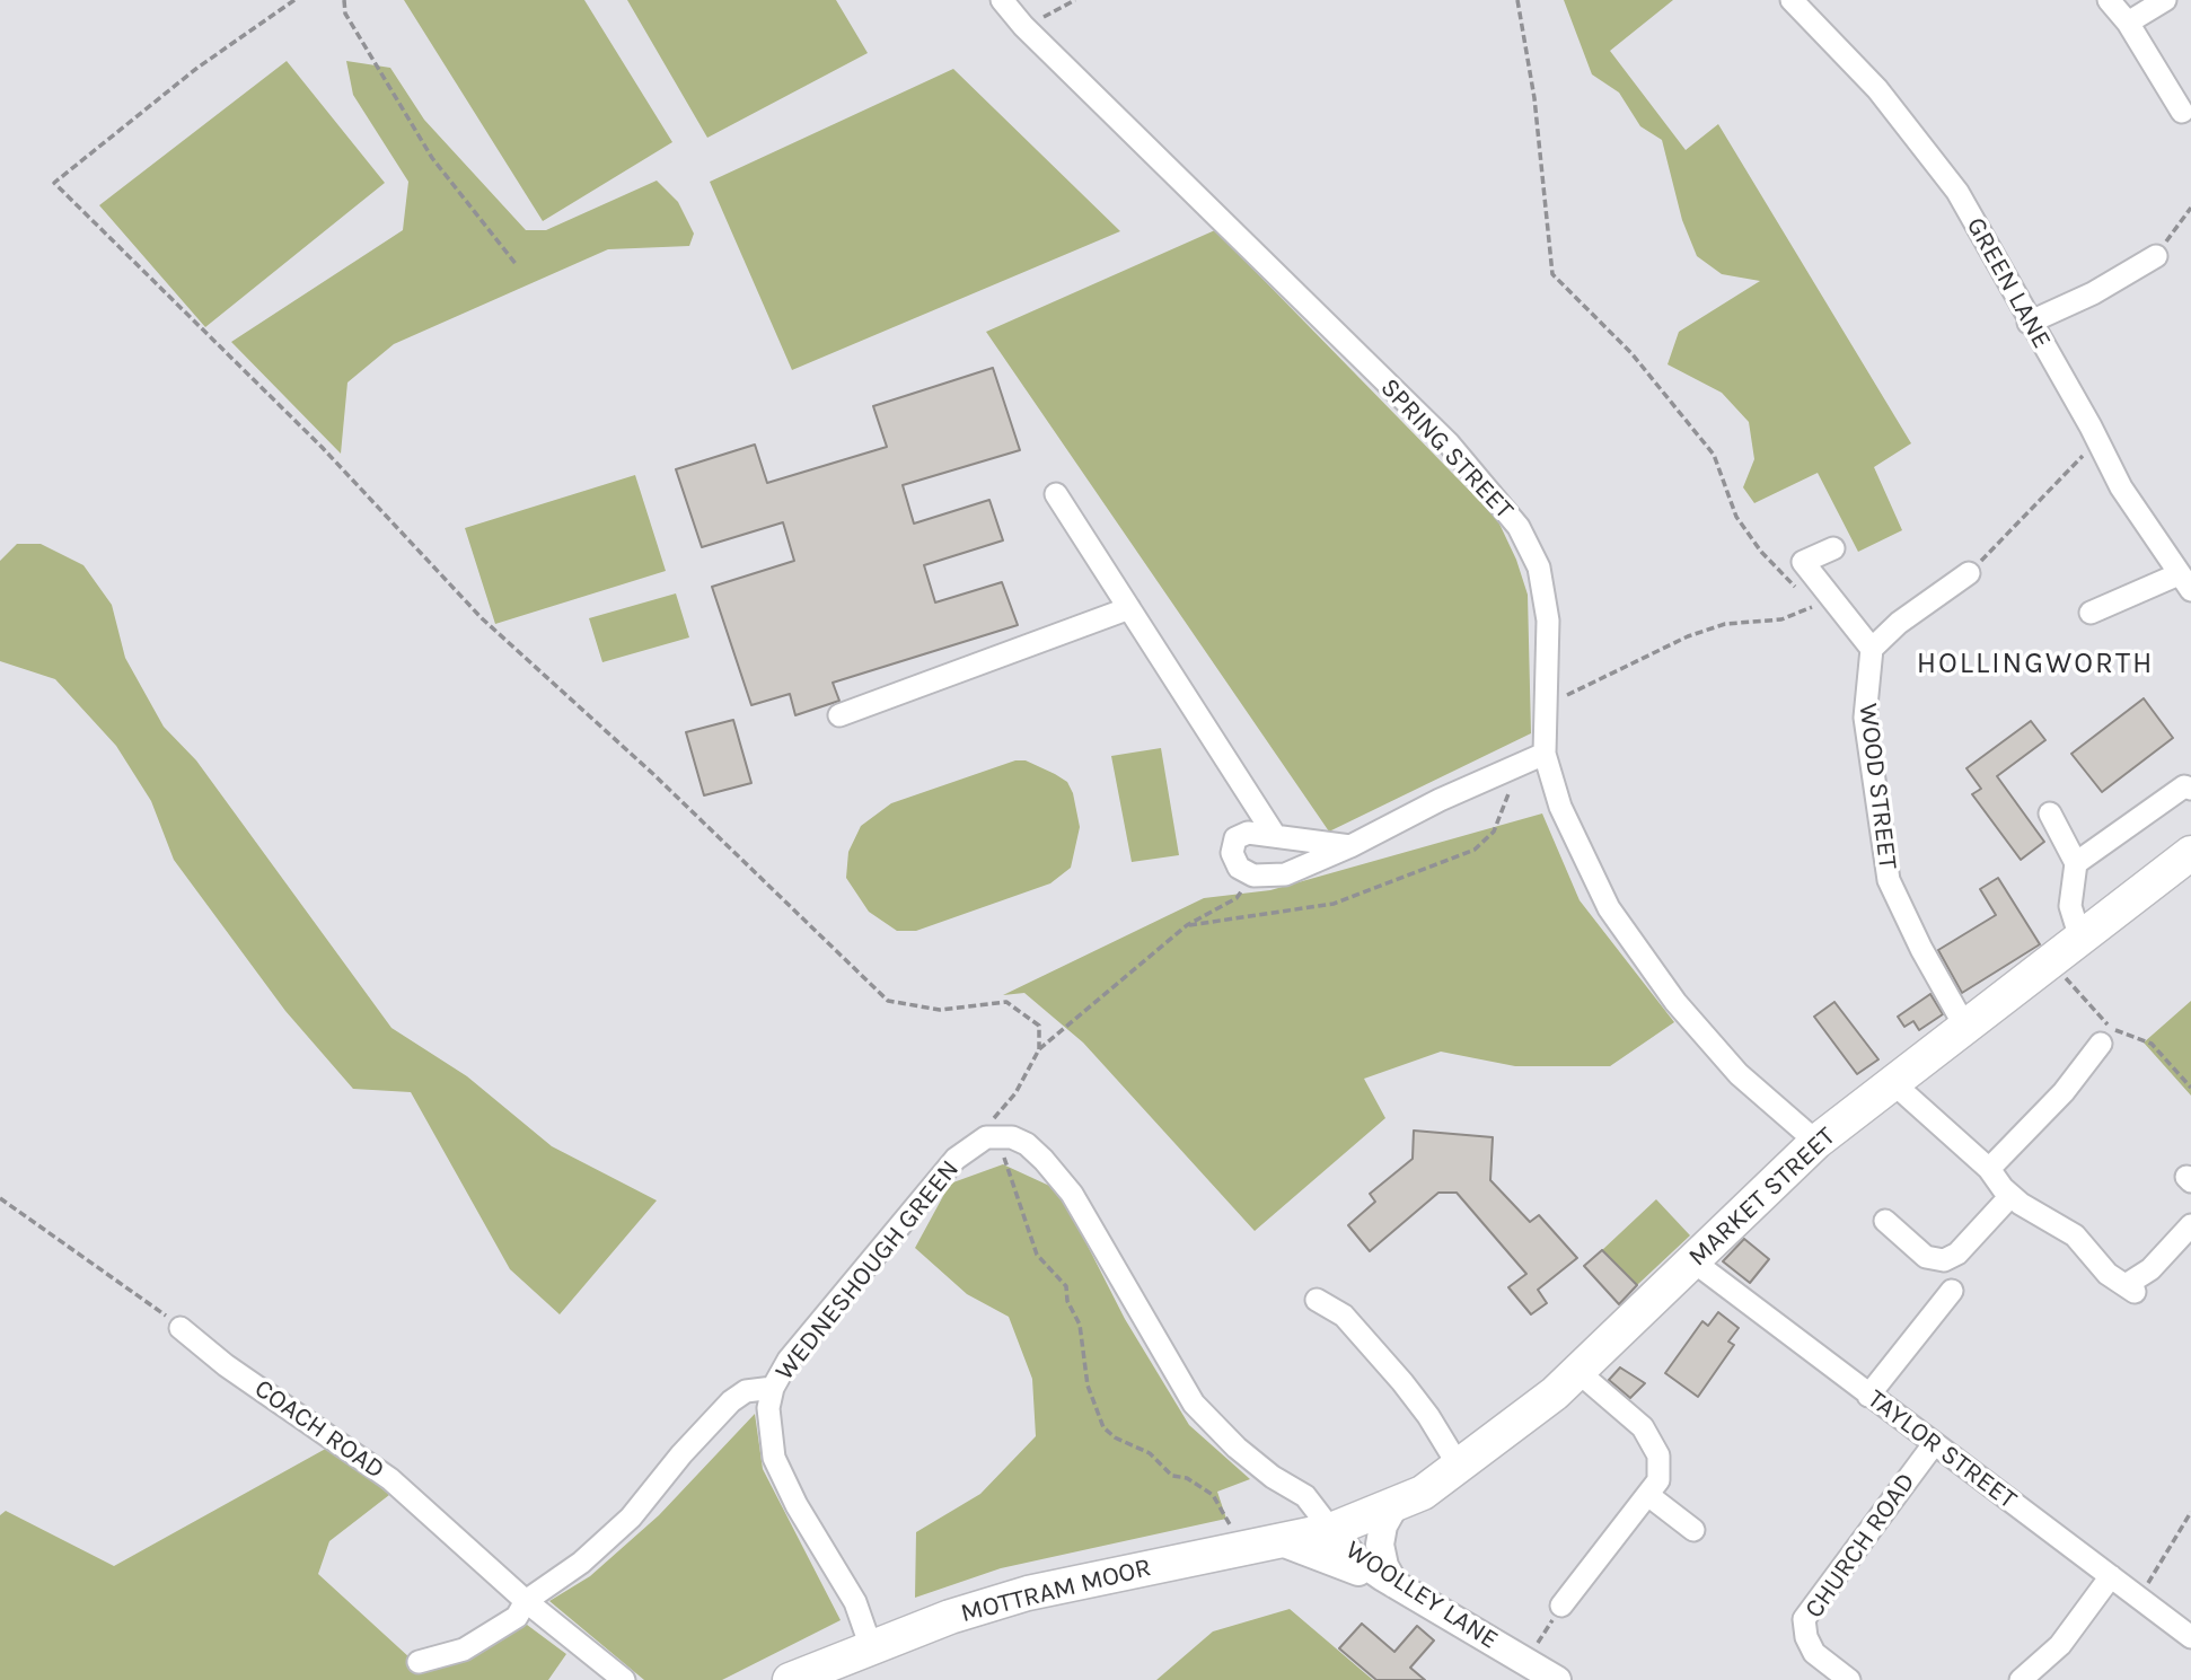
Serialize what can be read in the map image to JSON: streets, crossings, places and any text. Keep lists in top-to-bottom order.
{
  "streets": {
    "highway": ["MARKET STREET", "MOTTRAM MOOR"],
    "main road": ["WOOLLEY LANE"],
    "street": [
      "GREEN LANE",
      "SPRING STREET",
      "WOOD STREET",
      "WEDNESHOUGH GREEN",
      "COACH ROAD",
      "TAYLOR STREET",
      "CHURCH ROAD"
    ]
  },
  "crossings": [
    ["SPRING STREET", "MARKET STREET"],
    ["WOOD STREET", "MARKET STREET"],
    ["MARKET STREET", "TAYLOR STREET"],
    ["MARKET STREET", "MOTTRAM MOOR"],
    ["MARKET STREET", "WOOLLEY LANE"],
    ["WEDNESHOUGH GREEN", "MOTTRAM MOOR"],
    ["TAYLOR STREET", "CHURCH ROAD"],
    ["MOTTRAM MOOR", "WOOLLEY LANE"]
  ],
  "districts": ["HOLLINGWORTH"]
}
